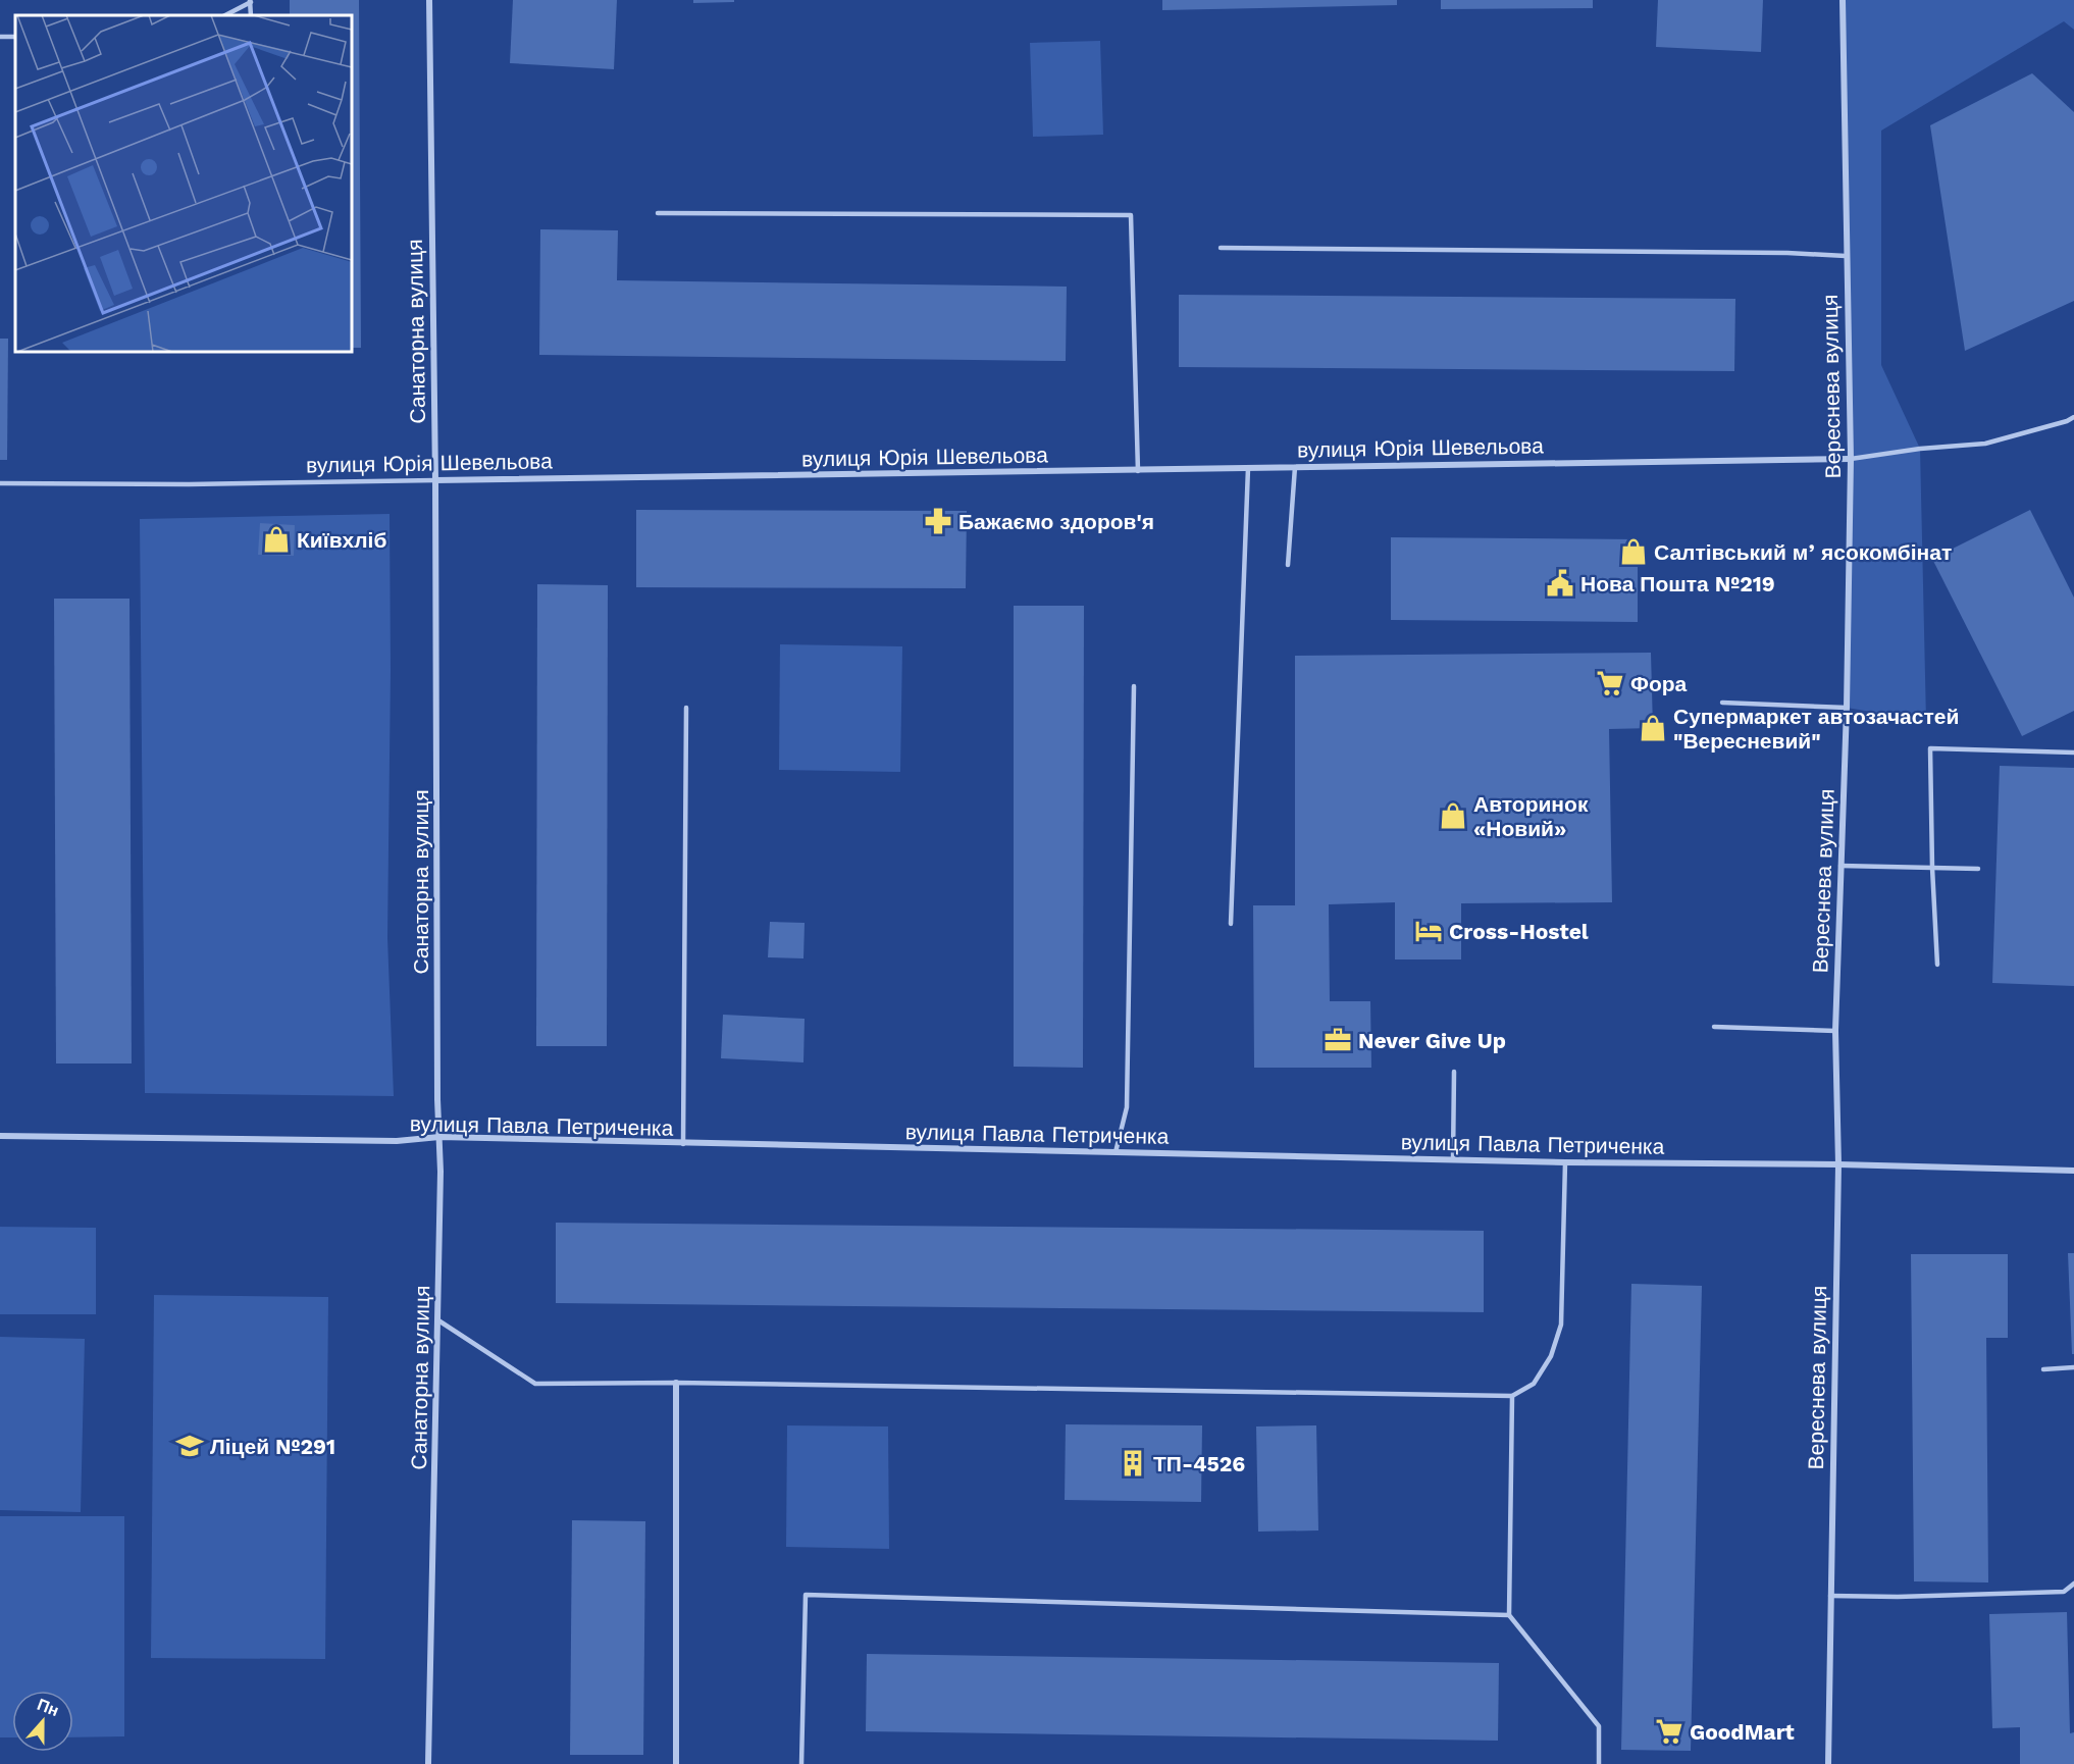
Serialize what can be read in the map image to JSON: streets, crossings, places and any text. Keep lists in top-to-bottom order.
{
  "streets": {
    "street": [
      "Санаторна вулиця",
      "Вереснева вулиця",
      "вулиця Юрія Шевельова",
      "вулиця Павла Петриченка"
    ]
  },
  "crossings": [
    ["Санаторна вулиця", "вулиця Юрія Шевельова"],
    ["Санаторна вулиця", "вулиця Павла Петриченка"],
    ["Вереснева вулиця", "вулиця Юрія Шевельова"],
    ["Вереснева вулиця", "вулиця Павла Петриченка"]
  ],
  "places": {
    "pharmacy": ["Бажаємо здоров'я"],
    "shop": [
      "Київхліб",
      "Салтівський мʼясокомбінат",
      "Супермаркет автозачастей \"Вересневий\"",
      "Авторинок «Новий»"
    ],
    "public building": ["Нова Пошта №219"],
    "supermarket": ["Фора", "GoodMart"],
    "hotel": ["Cross-Hostel"],
    "office": ["Never Give Up"],
    "school or university": ["Ліцей №291"],
    "building": ["ТП-4526"]
  },
  "north": "top"
}
